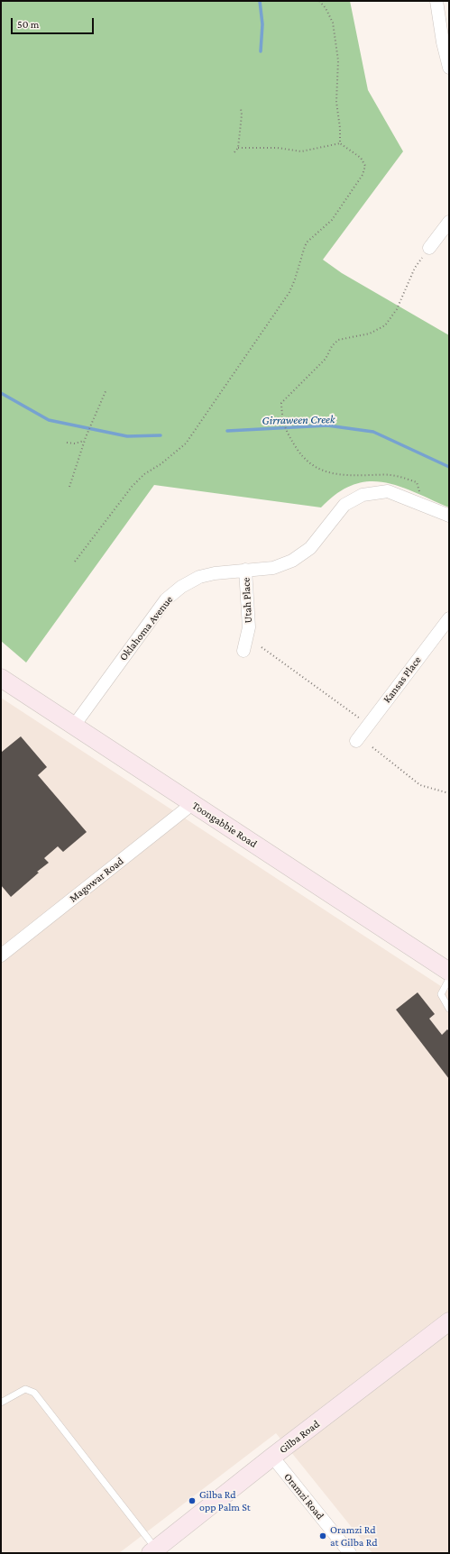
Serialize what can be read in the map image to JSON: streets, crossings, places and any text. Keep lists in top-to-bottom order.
{
  "streets": {
    "main road": ["Toongabbie Road", "Gilba Road"],
    "street": [
      "Utah Place",
      "Oklahoma Avenue",
      "Kansas Place",
      "Magowar Road",
      "Oramzi Road"
    ]
  },
  "crossings": [
    ["Utah Place", "Oklahoma Avenue"],
    ["Oklahoma Avenue", "Toongabbie Road"],
    ["Toongabbie Road", "Magowar Road"],
    ["Gilba Road", "Oramzi Road"]
  ],
  "water": ["Girraween Creek"],
  "places": ["Gilba Rd opp Palm St", "Oramzi Rd at Gilba Rd"],
  "scale_bar": "50 m"
}
